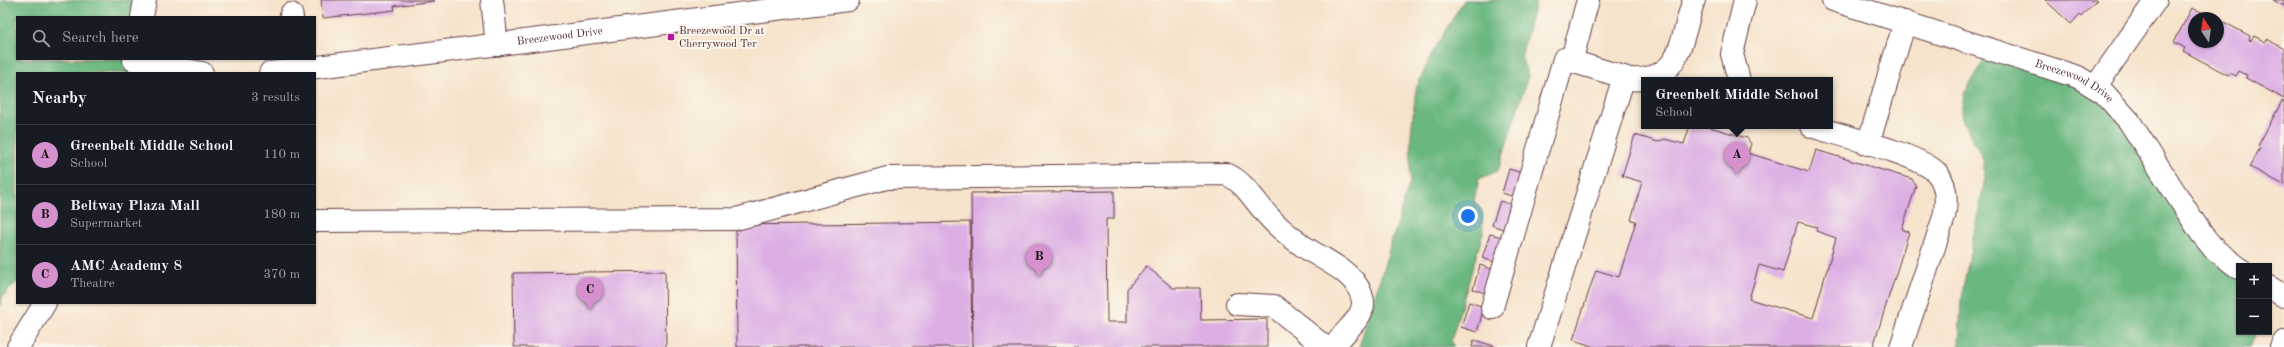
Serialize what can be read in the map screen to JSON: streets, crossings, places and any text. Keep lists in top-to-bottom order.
{
  "streets": {
    "street": ["Breezewood Drive"]
  },
  "places": {
    "transit": ["Breezewood Dr at Cherrywood Ter"]
  },
  "north": "top",
  "page": {
    "search": "Search here",
    "heading": ["Nearby", "3 results"],
    "popup": ["Greenbelt Middle School", "School"],
    "list": [
      {
        "mark": "A",
        "name": "Greenbelt Middle School",
        "note": "School",
        "value": "110 m"
      },
      {
        "mark": "B",
        "name": "Beltway Plaza Mall",
        "note": "Supermarket",
        "value": "180 m"
      },
      {
        "mark": "C",
        "name": "AMC Academy 8",
        "note": "Theatre",
        "value": "370 m"
      }
    ],
    "pins": ["A", "B", "C"],
    "map_buttons": ["+", "−"]
  }
}
